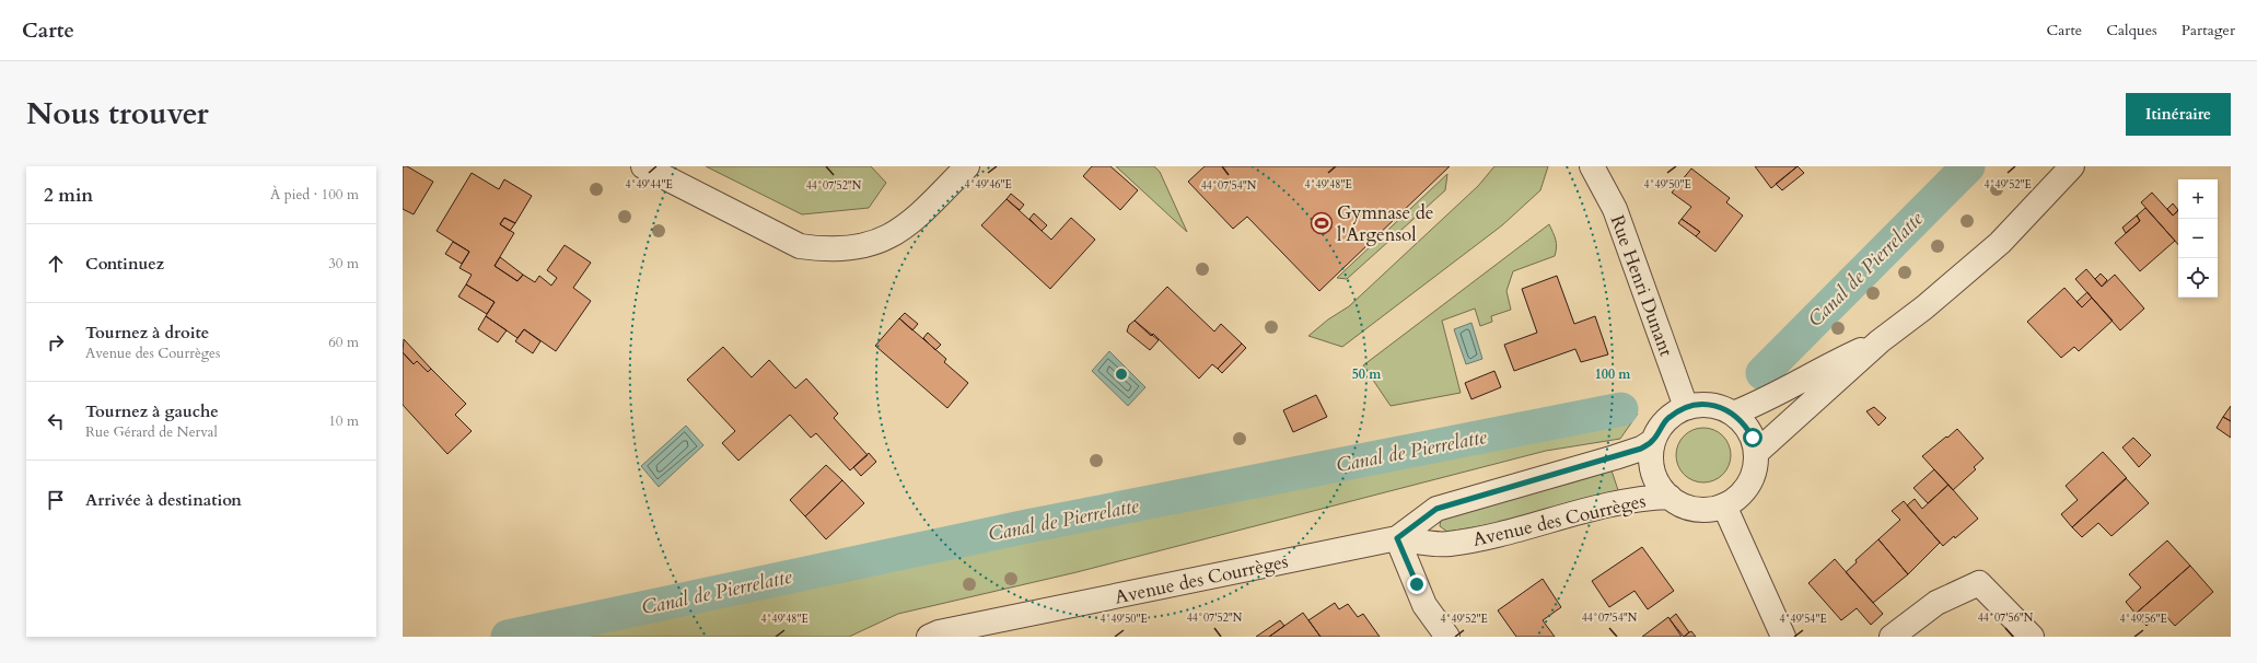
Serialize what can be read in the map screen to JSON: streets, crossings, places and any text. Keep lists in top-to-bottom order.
{
  "streets": {
    "street": ["Rue Henri Dunant", "Avenue des Courrèges"]
  },
  "crossings": [
    ["Rue Henri Dunant", "Avenue des Courrèges"]
  ],
  "water": ["Canal de Pierrelatte"],
  "places": {
    "sports": ["Gymnase de l'Argensol"]
  },
  "page": {
    "header": "Carte",
    "nav": ["Carte", "Calques", "Partager"],
    "title": "Nous trouver",
    "buttons": "Itinéraire",
    "heading": ["2 min", "À pied · 100 m"],
    "map_buttons": ["+", "−"],
    "list": [
      ["Continuez", "30 m"],
      ["Tournez à droite", "Avenue des Courrèges", "60 m"],
      ["Tournez à gauche", "Rue Gérard de Nerval", "10 m"],
      "Arrivée à destination"
    ]
  },
  "coordinates": [
    "4°49'44\"E",
    "4°49'46\"E",
    "4°49'48\"E",
    "4°49'50\"E",
    "4°49'52\"E",
    "44°07'52\"N",
    "44°07'54\"N",
    "44°07'56\"N",
    "4°49'54\"E",
    "4°49'56\"E"
  ],
  "rings": ["50 m", "100 m"]
}
